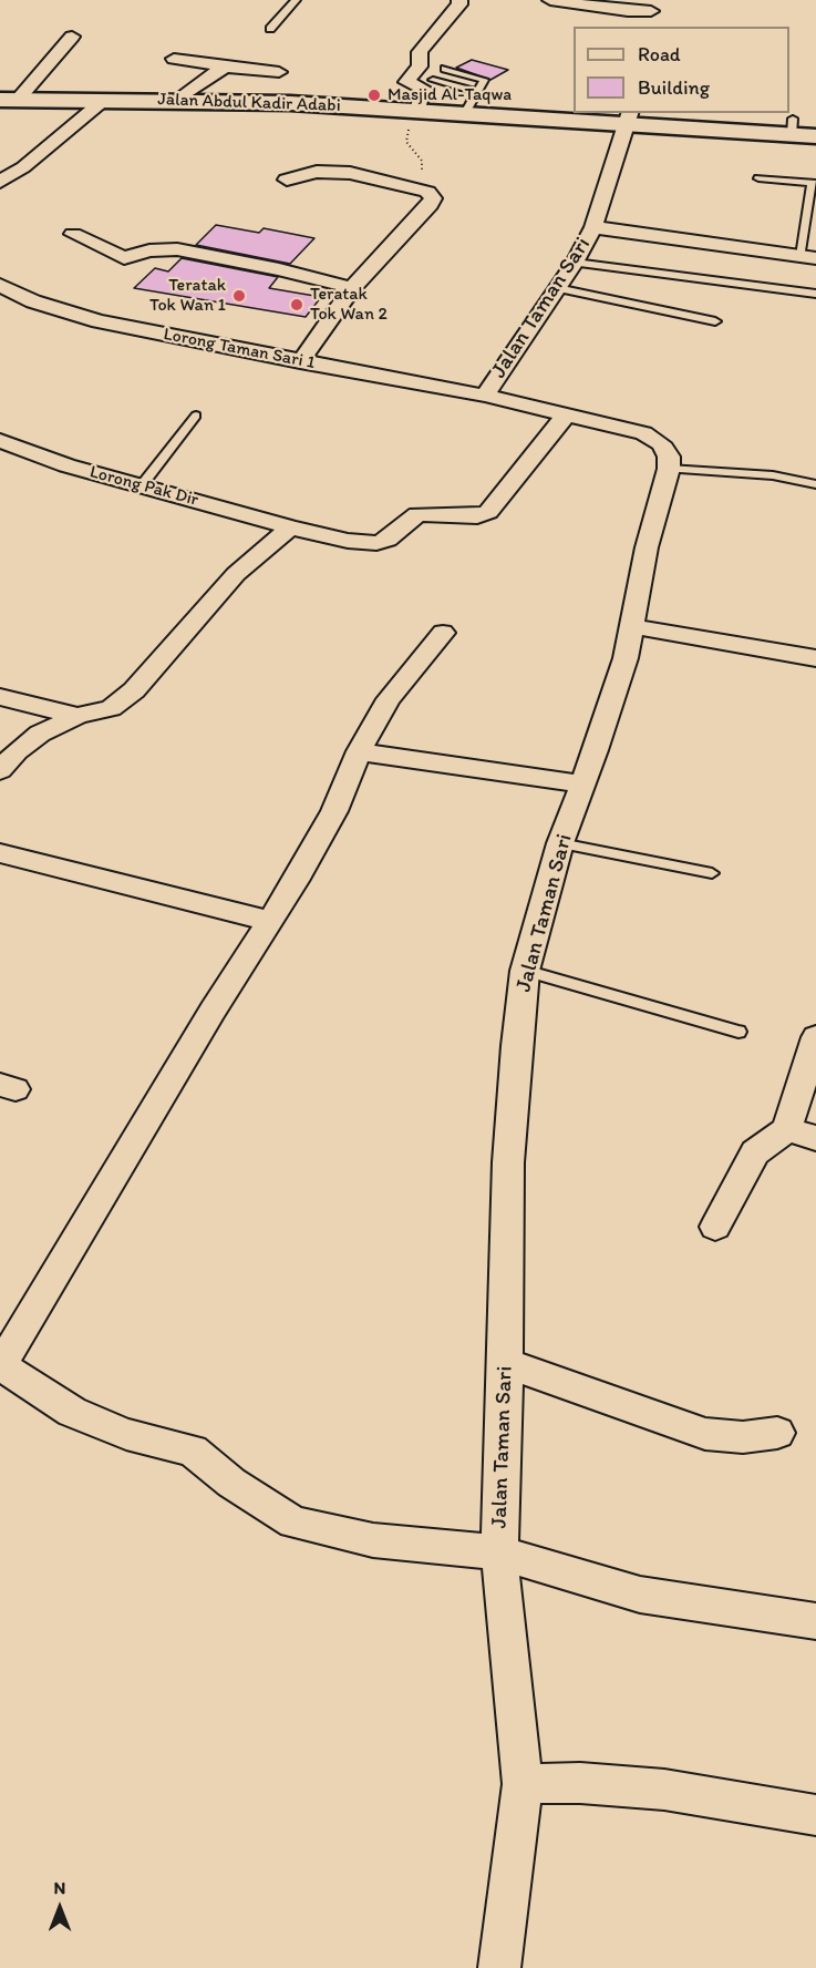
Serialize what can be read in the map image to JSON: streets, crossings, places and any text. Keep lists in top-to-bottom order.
{
  "streets": {
    "main road": ["Jalan Abdul Kadir Adabi"],
    "street": ["Jalan Taman Sari", "Lorong Taman Sari 1", "Lorong Pak Dir"]
  },
  "crossings": [
    ["Jalan Abdul Kadir Adabi", "Jalan Taman Sari"],
    ["Jalan Taman Sari", "Lorong Taman Sari 1"],
    ["Jalan Taman Sari", "Lorong Pak Dir"]
  ],
  "places": ["Masjid Al-Taqwa", "Teratak Tok Wan 1", "Teratak Tok Wan 2"],
  "legend": ["Road", "Building"],
  "north": "top"
}
